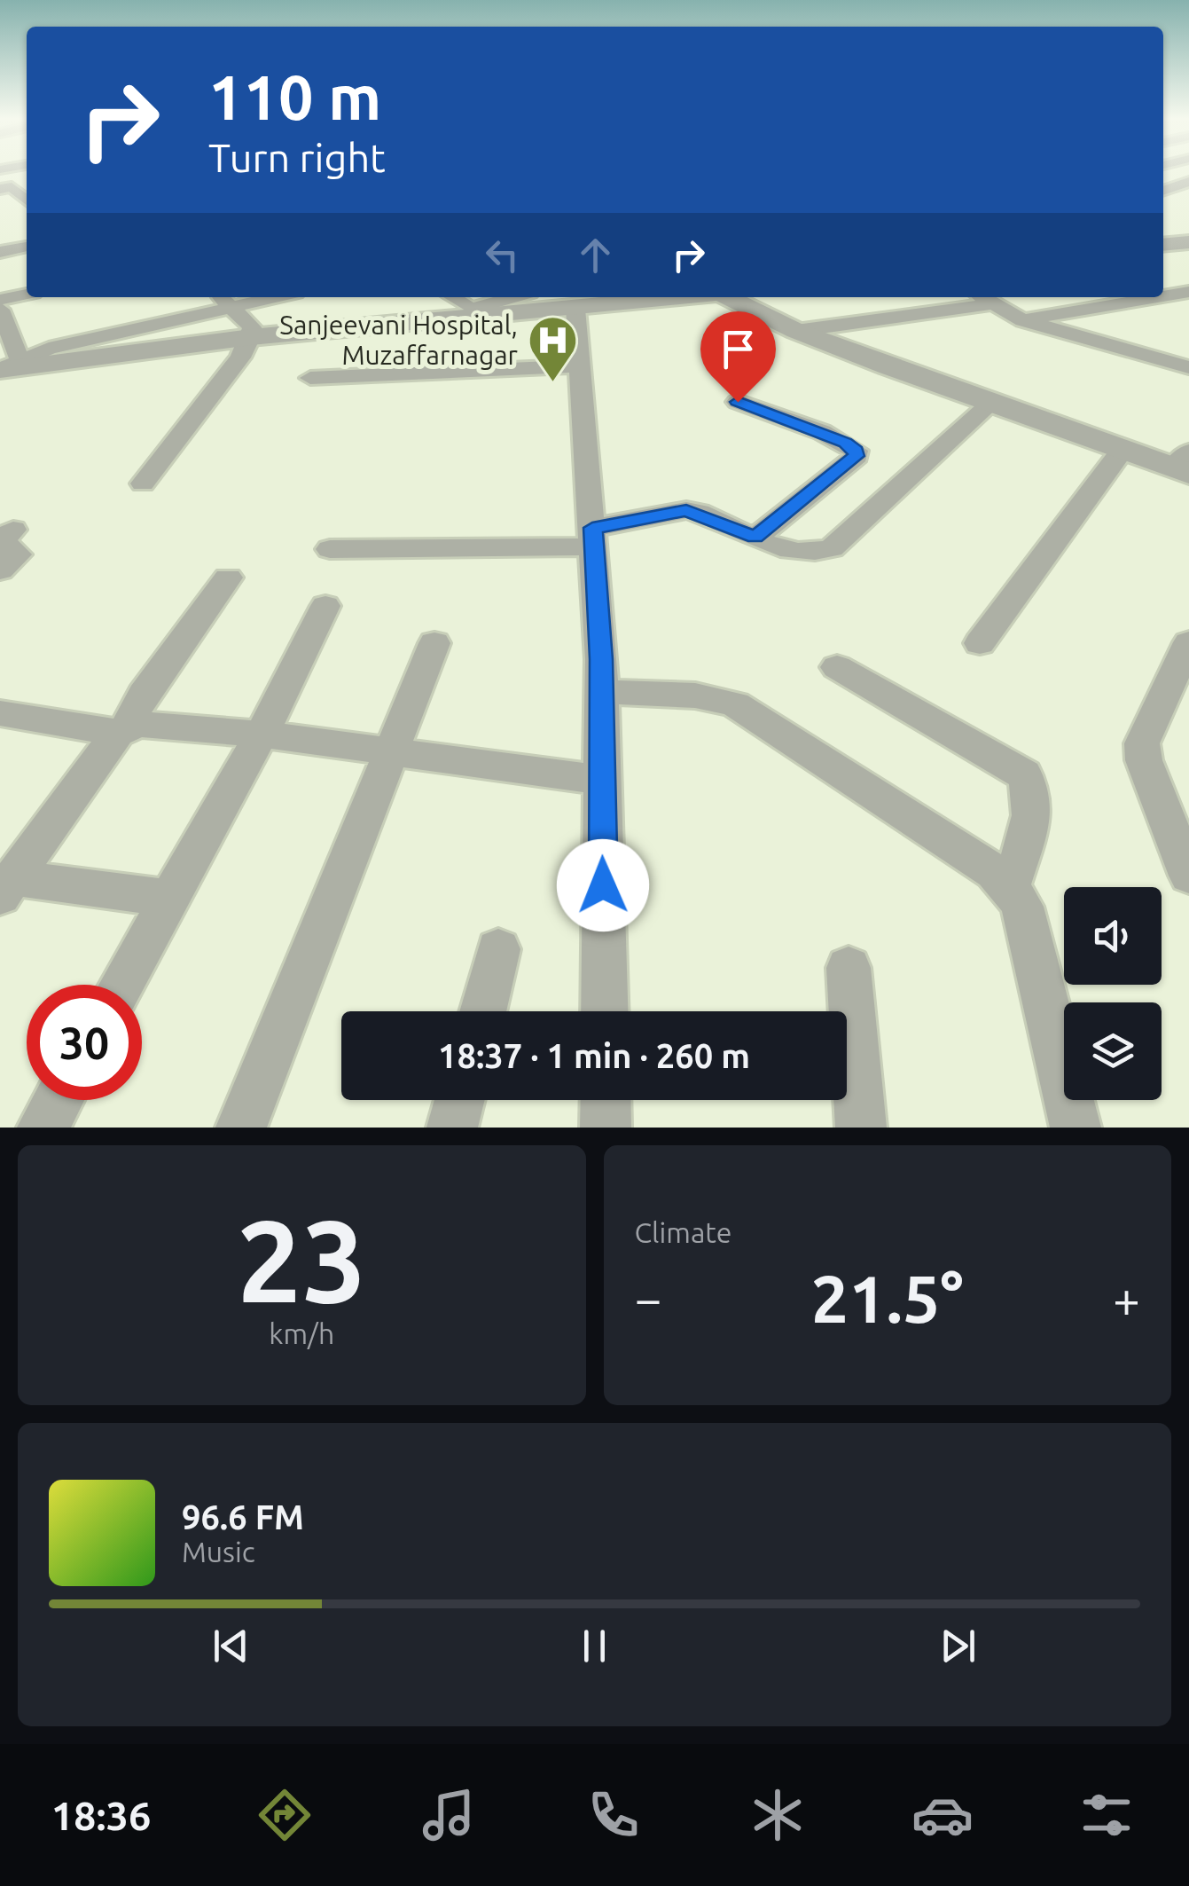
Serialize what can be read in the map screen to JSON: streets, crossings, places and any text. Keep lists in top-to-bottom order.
{
  "places": {
    "hospital": ["Sanjeevani Hospital, Muzaffarnagar"]
  },
  "page": {
    "turn": ["110 m", "Turn right"],
    "limit": "30",
    "trip": "18:37 · 1 min · 260 m",
    "tile": [
      ["23", "km/h"],
      "Climate"
    ],
    "heat": ["−", "21.5°", "+"],
    "song": ["96.6 FM", "Music"],
    "tabs": "18:36"
  }
}
